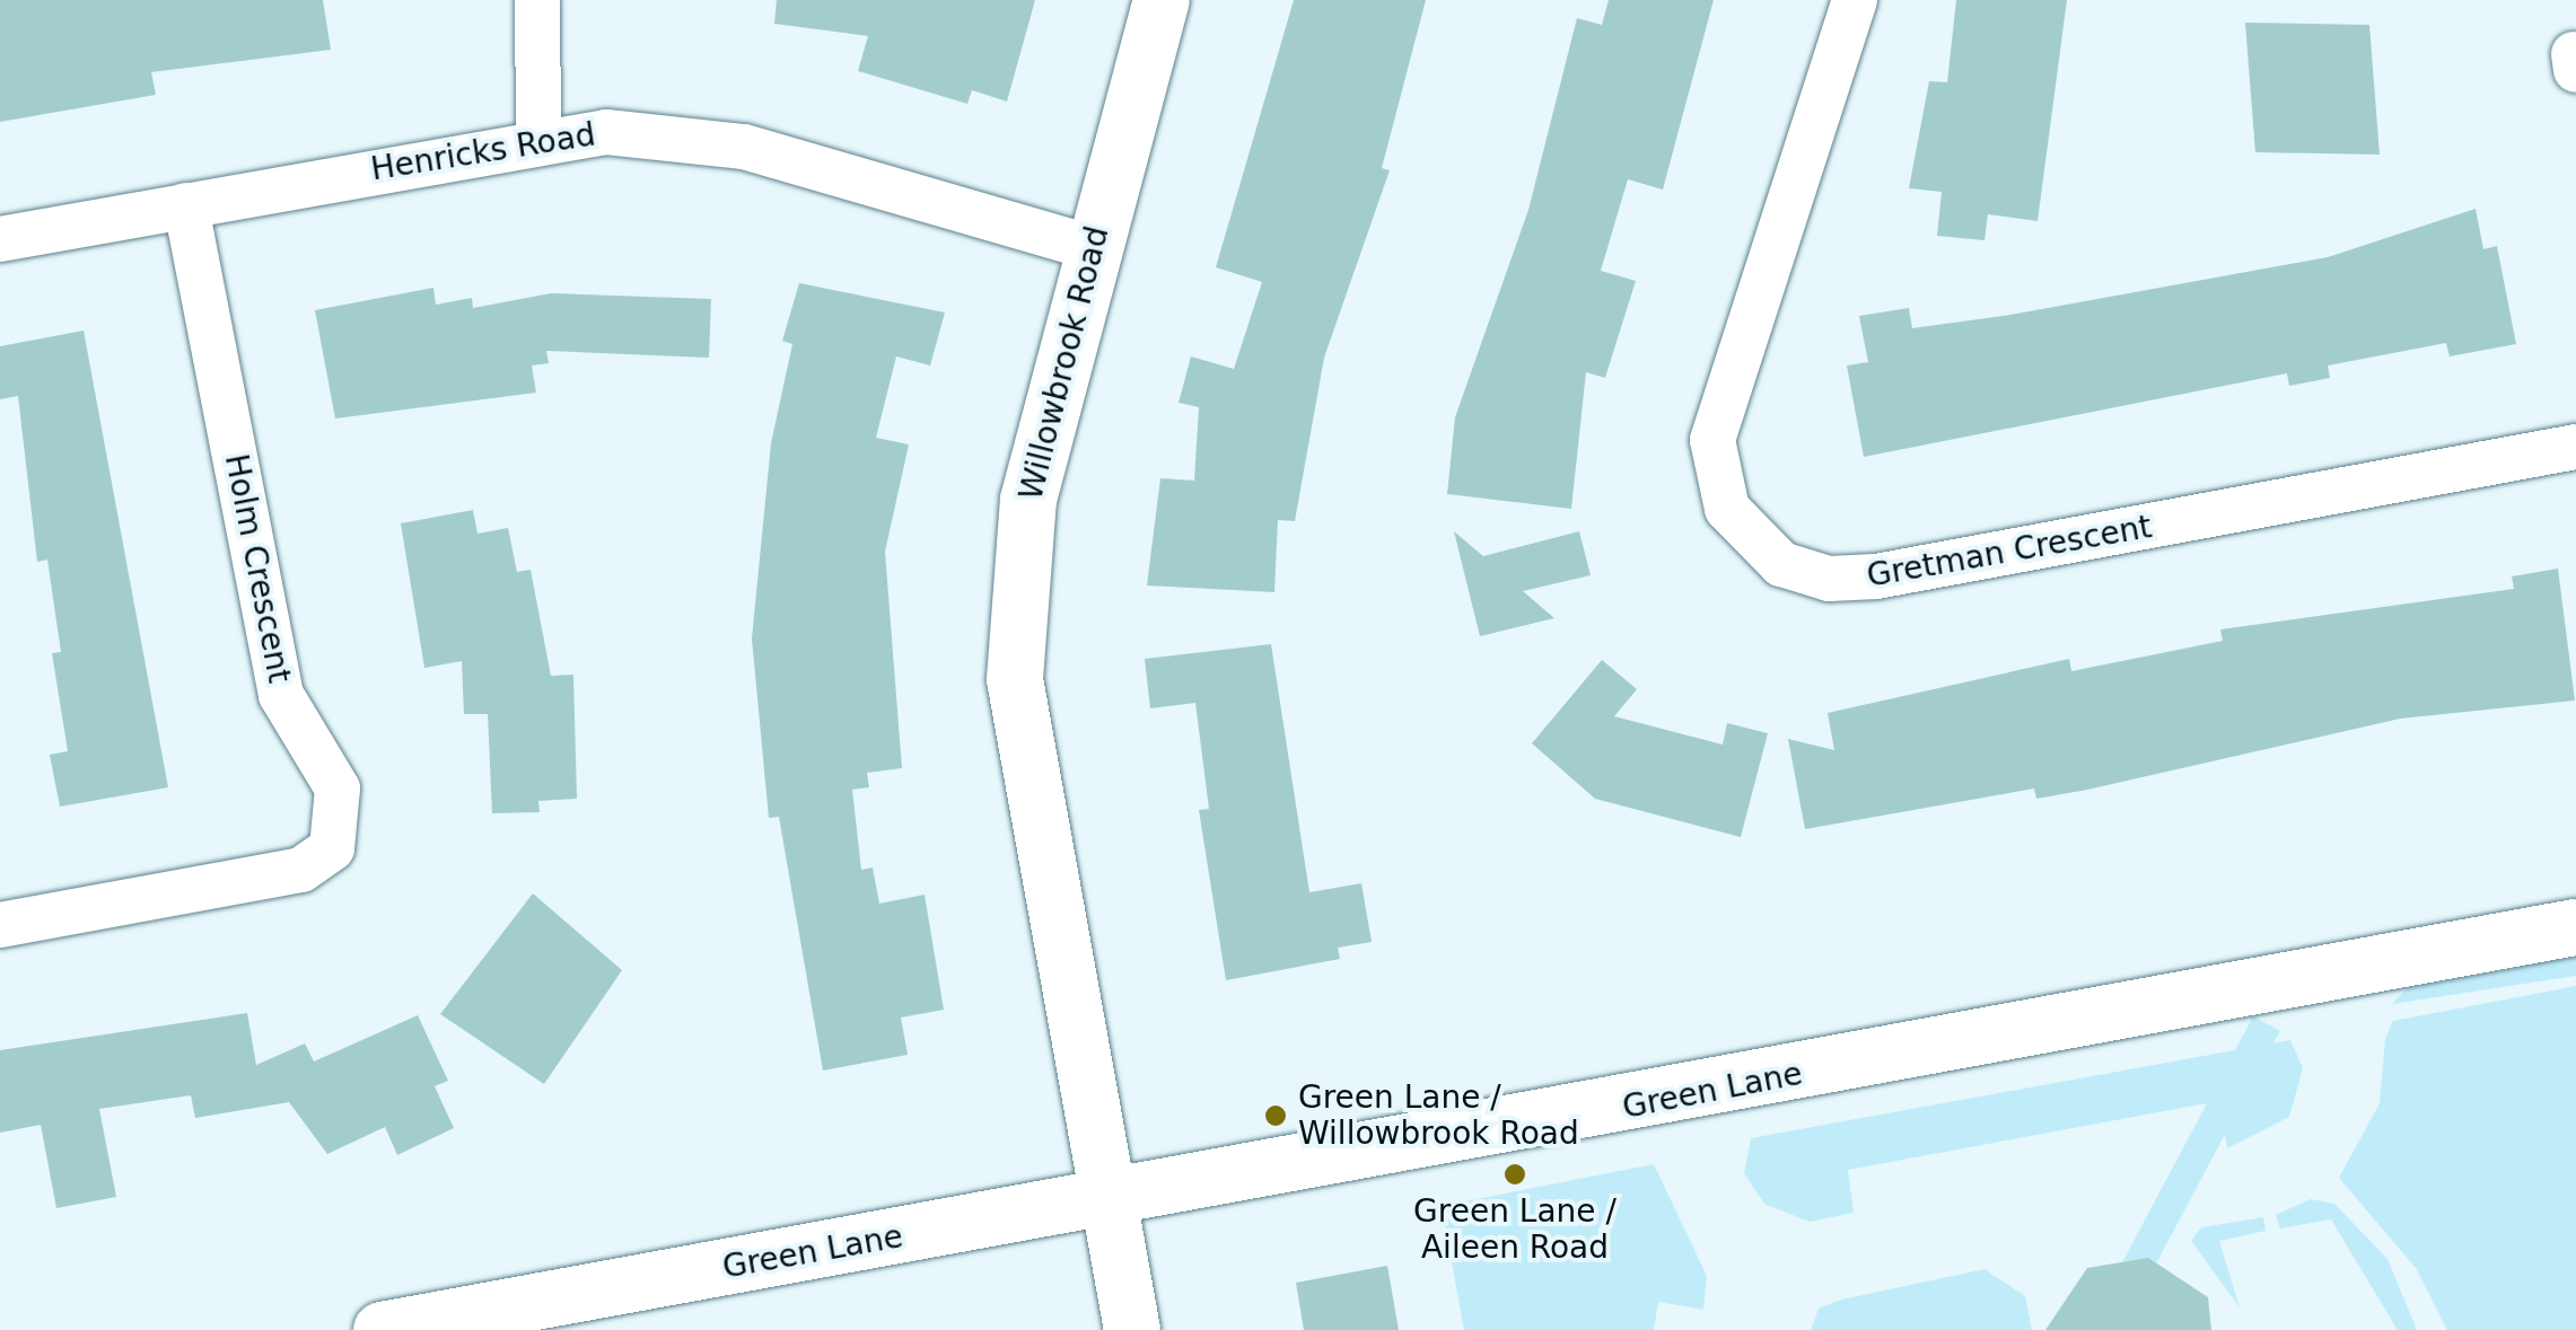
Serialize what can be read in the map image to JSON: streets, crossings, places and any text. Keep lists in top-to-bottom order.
{
  "streets": {
    "street": [
      "Henricks Road",
      "Willowbrook Road",
      "Gretman Crescent",
      "Holm Crescent",
      "Green Lane"
    ]
  },
  "crossings": [
    ["Henricks Road", "Willowbrook Road"],
    ["Henricks Road", "Holm Crescent"],
    ["Willowbrook Road", "Green Lane"]
  ],
  "places": ["Green Lane / Willowbrook Road", "Green Lane / Aileen Road"]
}
